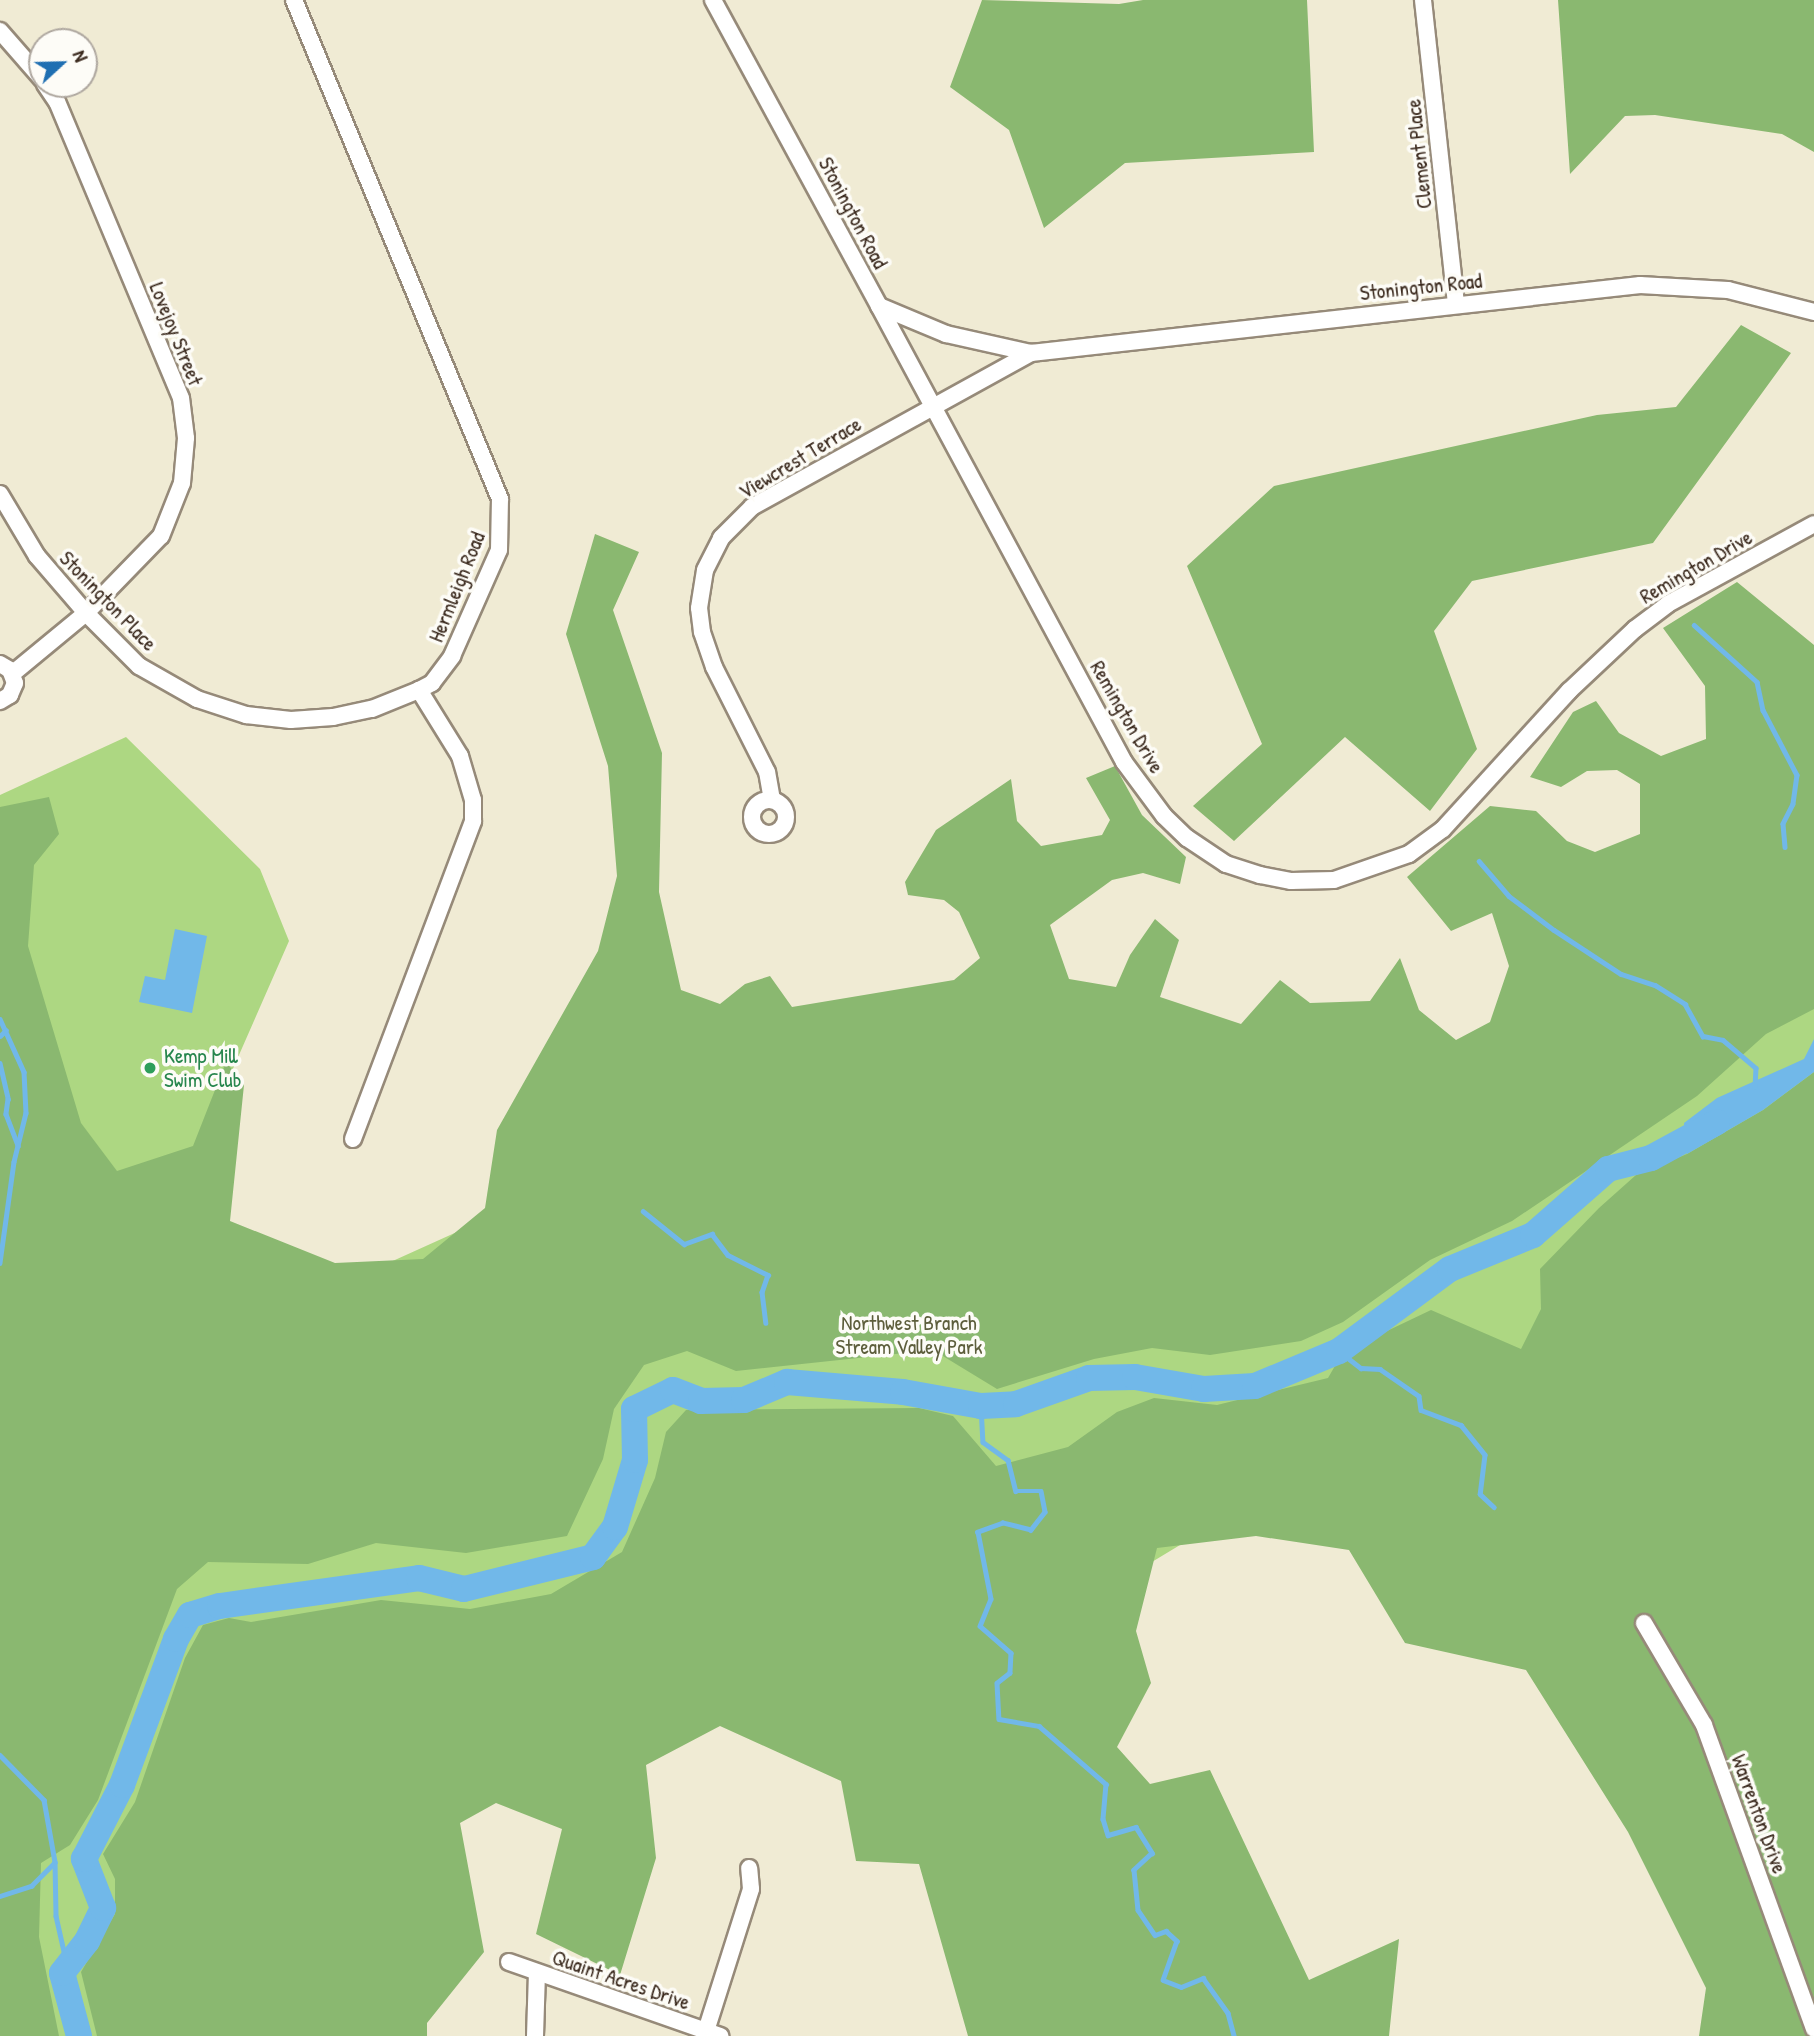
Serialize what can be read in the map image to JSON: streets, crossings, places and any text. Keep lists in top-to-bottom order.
{
  "streets": {
    "street": [
      "Clement Place",
      "Stonington Road",
      "Lovejoy Street",
      "Viewcrest Terrace",
      "Remington Drive",
      "Hermleigh Road",
      "Stonington Place",
      "Warrenton Drive",
      "Quaint Acres Drive"
    ]
  },
  "crossings": [
    ["Clement Place", "Stonington Road"],
    ["Stonington Road", "Viewcrest Terrace"],
    ["Stonington Road", "Remington Drive"],
    ["Lovejoy Street", "Stonington Place"],
    ["Viewcrest Terrace", "Remington Drive"],
    ["Hermleigh Road", "Stonington Place"]
  ],
  "parks": ["Northwest Branch Stream Valley Park"],
  "places": ["Kemp Mill Swim Club"],
  "north": "right"
}
